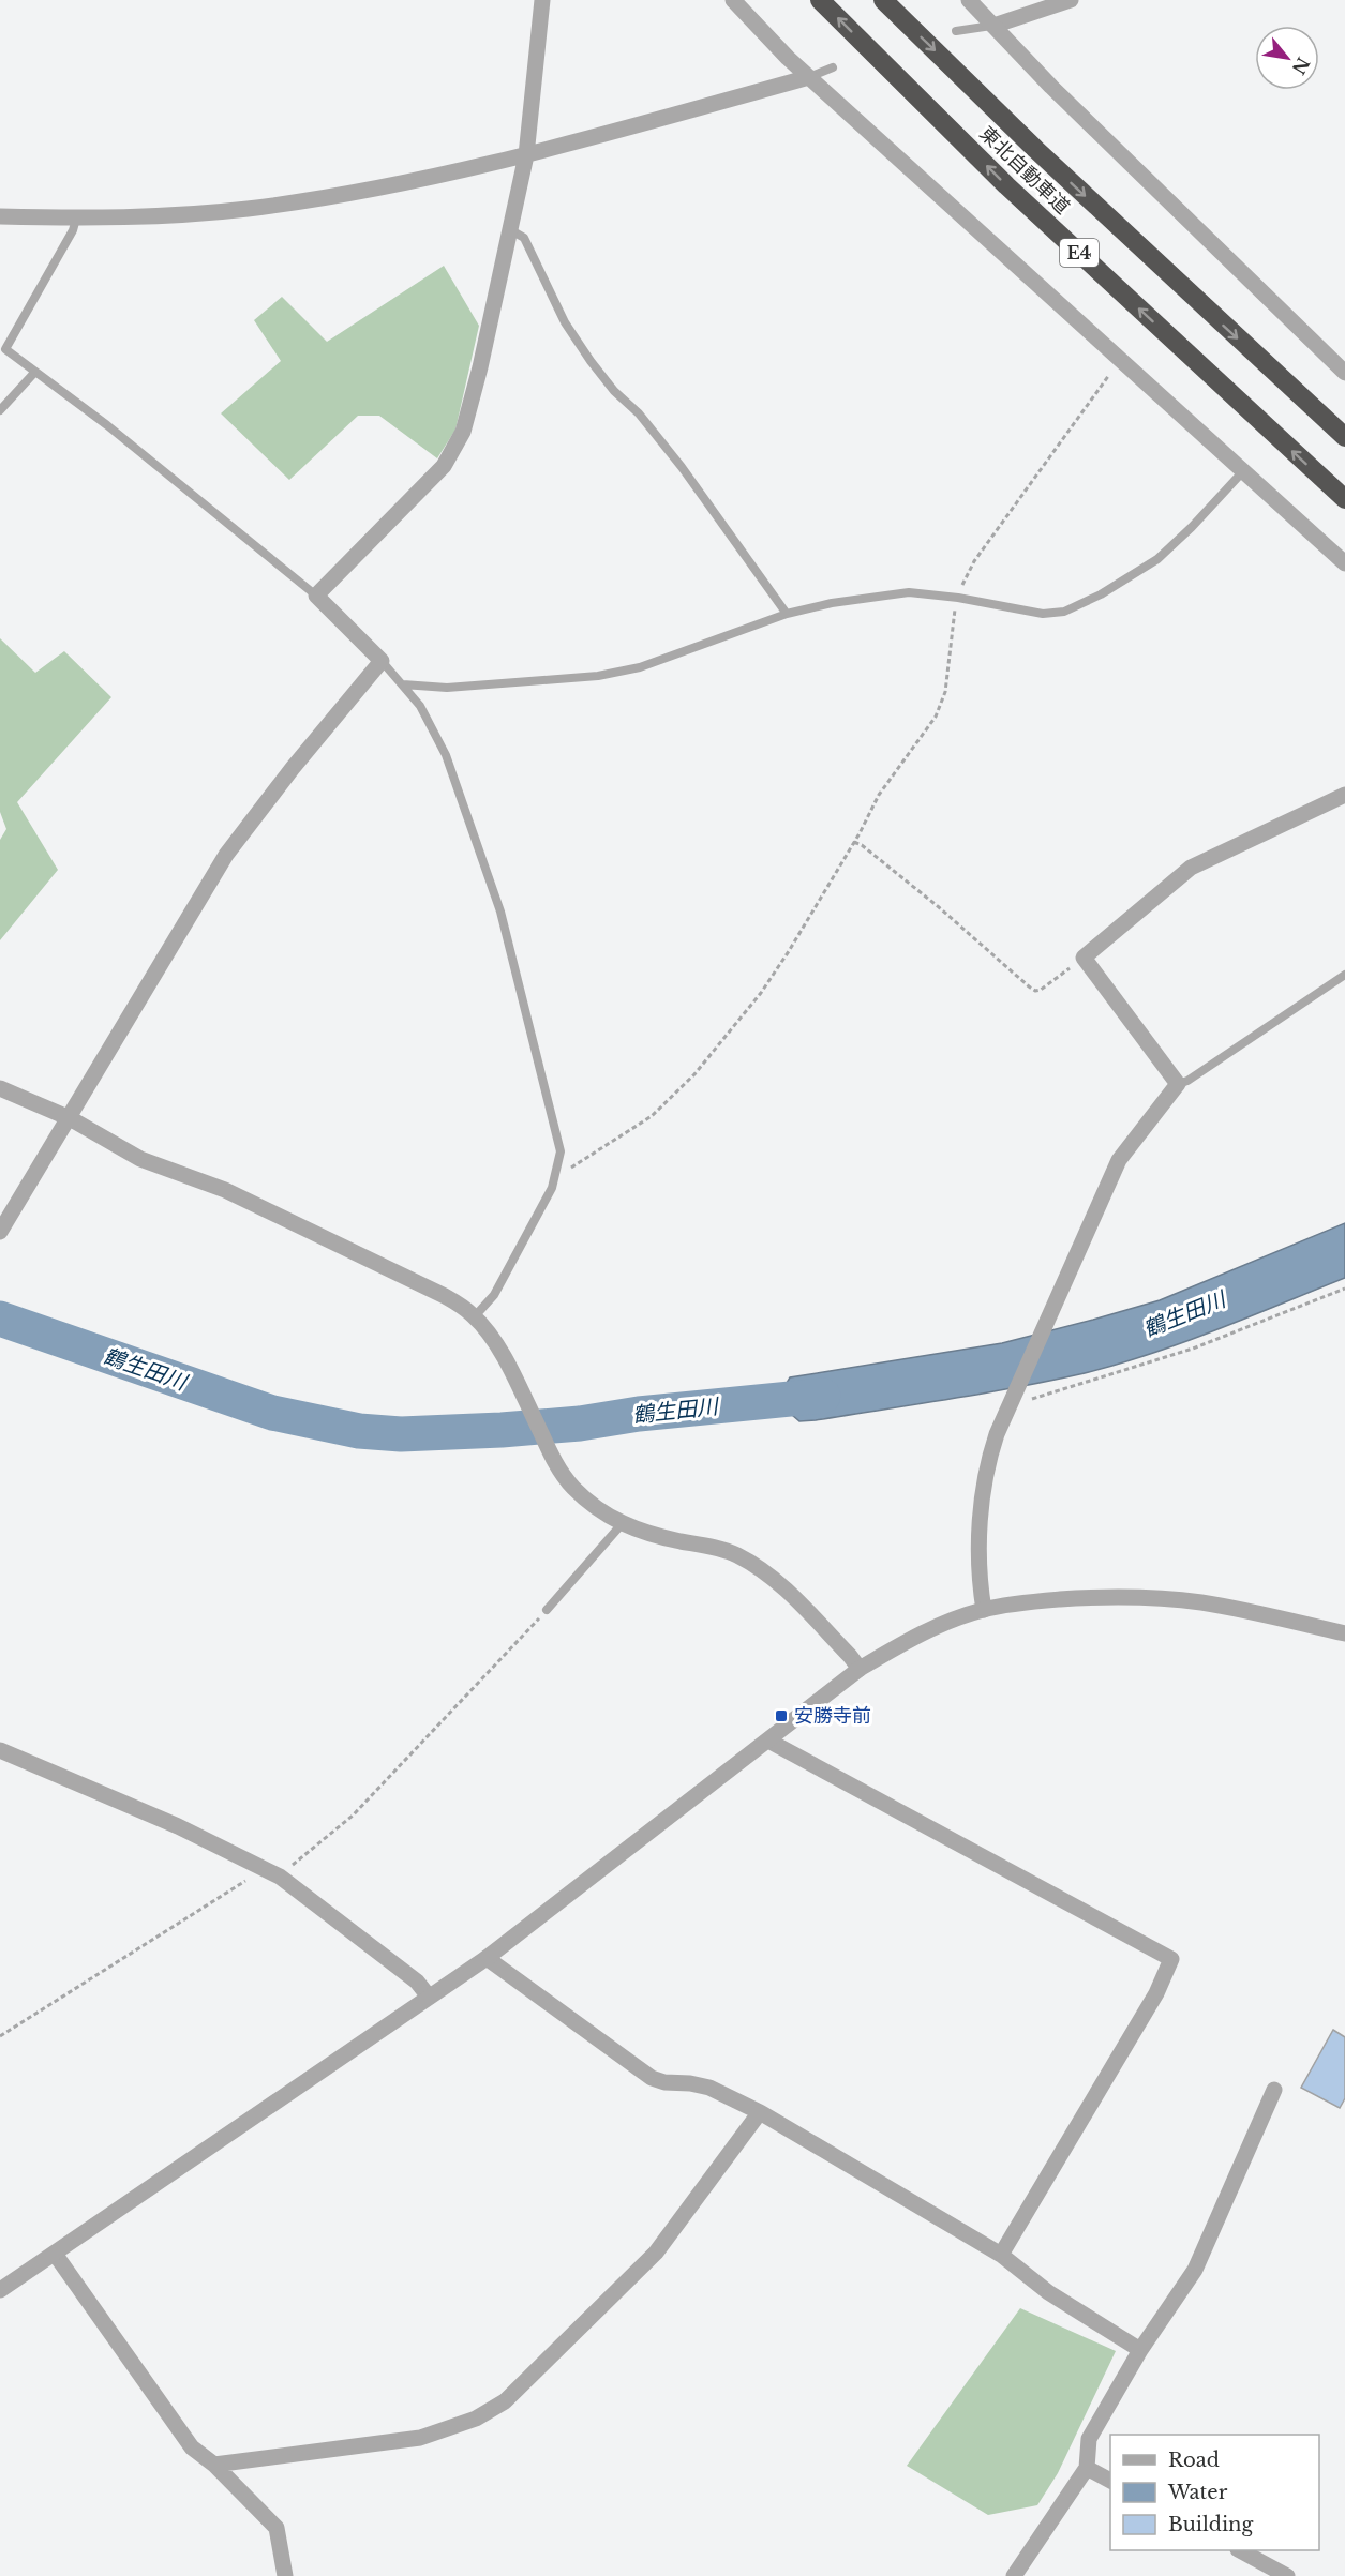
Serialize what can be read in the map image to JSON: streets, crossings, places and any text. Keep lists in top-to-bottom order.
{
  "streets": {
    "highway": ["東北自動車道", "E4"]
  },
  "water": ["鶴生田川"],
  "places": {
    "transit": ["安勝寺前"]
  },
  "legend": ["Road", "Water", "Building"],
  "north": "bottom right"
}
